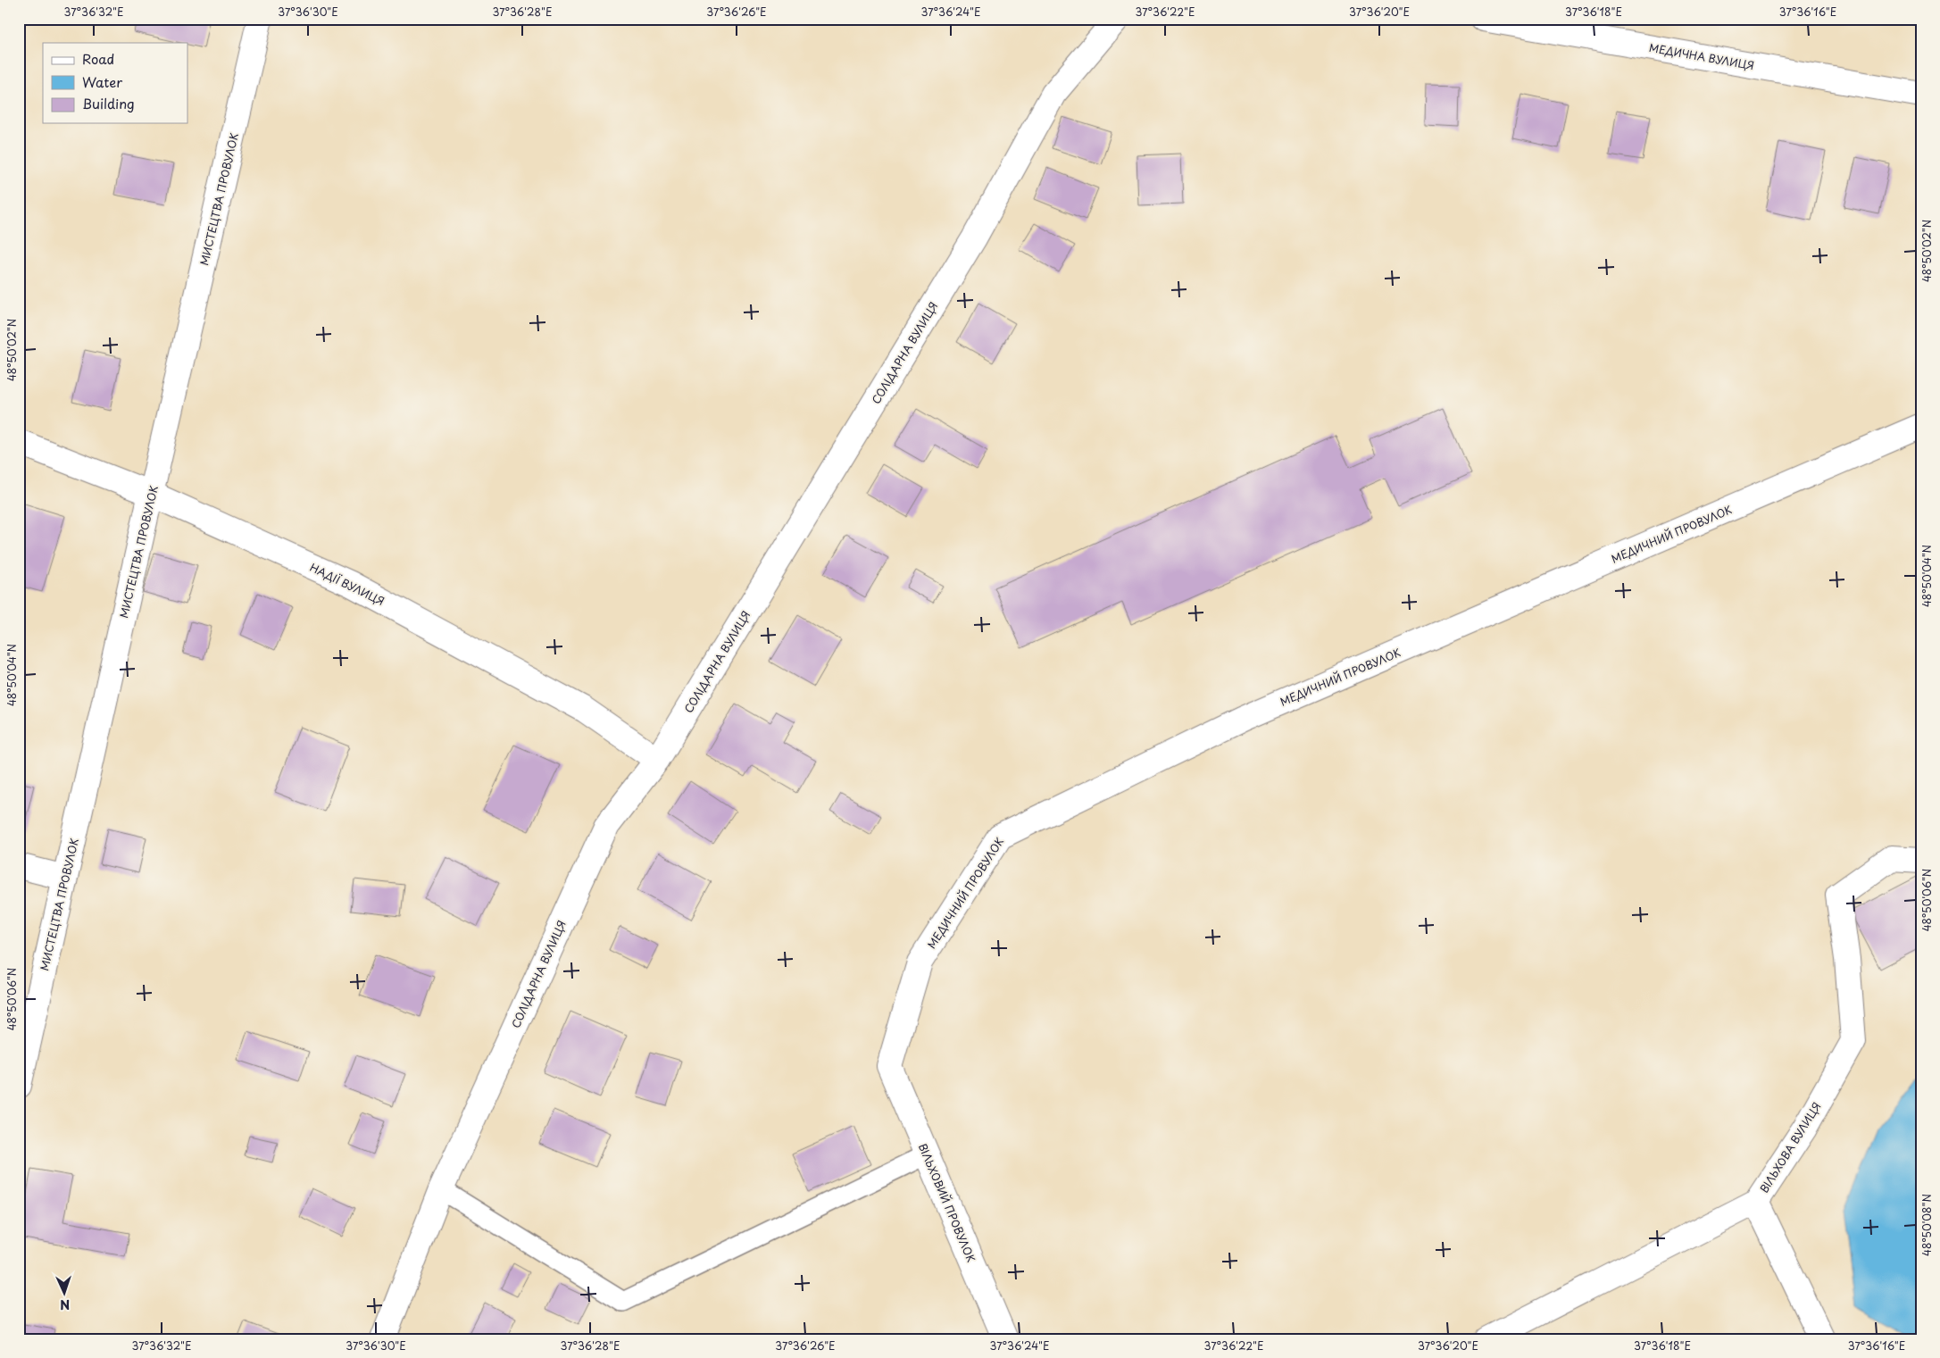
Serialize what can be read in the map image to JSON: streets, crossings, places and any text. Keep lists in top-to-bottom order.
{
  "streets": {
    "street": [
      "МЕДИЧНА ВУЛИЦЯ",
      "МИСТЕЦТВА ПРОВУЛОК",
      "СОЛІДАРНА ВУЛИЦЯ",
      "МЕДИЧНИЙ ПРОВУЛОК",
      "НАДІЇ ВУЛИЦЯ",
      "ВІЛЬХОВА ВУЛИЦЯ",
      "ВІЛЬХОВИЙ ПРОВУЛОК"
    ]
  },
  "crossings": [
    ["МИСТЕЦТВА ПРОВУЛОК", "НАДІЇ ВУЛИЦЯ"],
    ["СОЛІДАРНА ВУЛИЦЯ", "НАДІЇ ВУЛИЦЯ"],
    ["МЕДИЧНИЙ ПРОВУЛОК", "ВІЛЬХОВИЙ ПРОВУЛОК"]
  ],
  "legend": ["Road", "Water", "Building"],
  "north": "bottom",
  "coordinates": [
    "37°36'32\"E",
    "37°36'30\"E",
    "37°36'28\"E",
    "37°36'26\"E",
    "37°36'24\"E",
    "37°36'22\"E",
    "37°36'20\"E",
    "37°36'18\"E",
    "37°36'16\"E",
    "48°50'02\"N",
    "48°50'04\"N",
    "48°50'06\"N",
    "48°50'08\"N"
  ]
}
